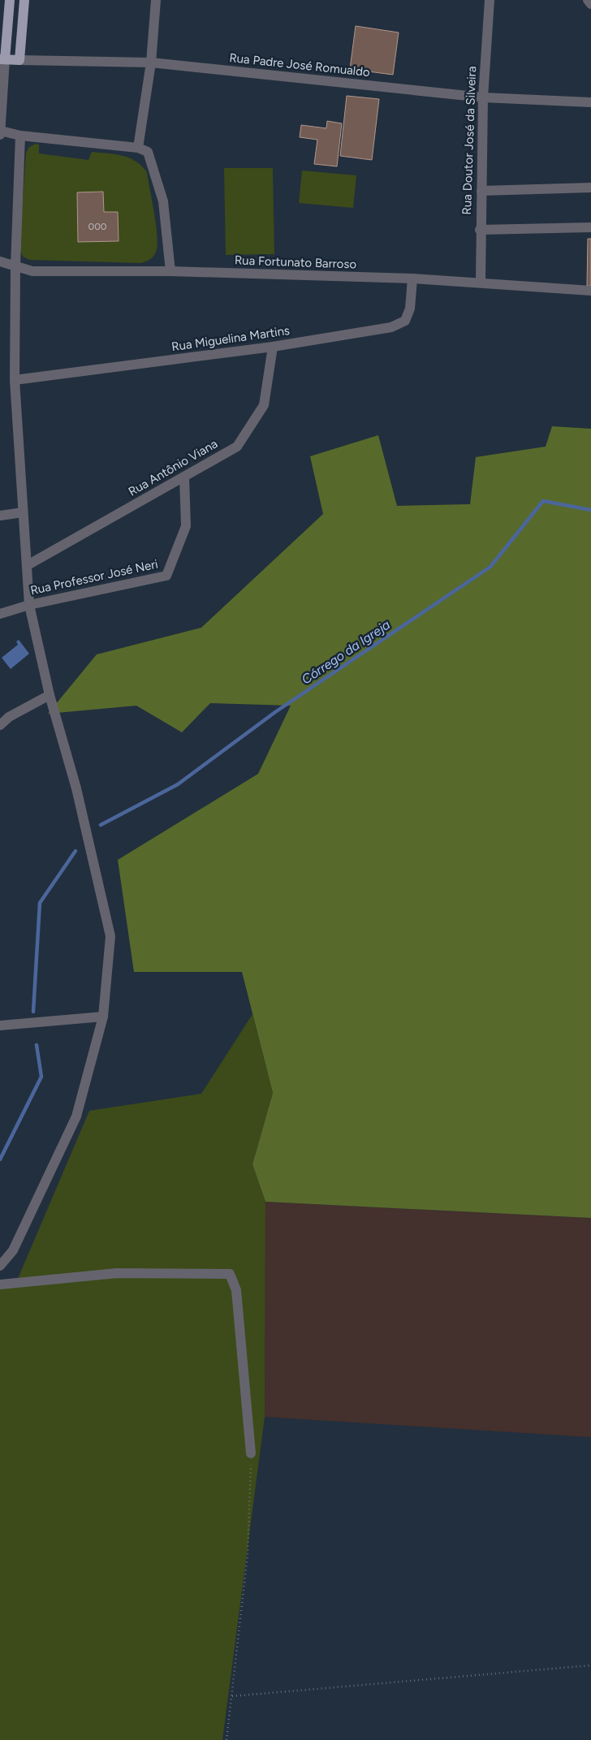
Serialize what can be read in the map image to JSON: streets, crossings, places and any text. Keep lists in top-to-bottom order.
{
  "streets": {
    "main road": ["Rua Padre José Romualdo"],
    "street": [
      "Rua Doutor José da Silveira",
      "Rua Fortunato Barroso",
      "Rua Miguelina Martins",
      "Rua Antônio Viana",
      "Rua Professor José Neri"
    ]
  },
  "crossings": [
    ["Rua Padre José Romualdo", "Rua Doutor José da Silveira"],
    ["Rua Doutor José da Silveira", "Rua Fortunato Barroso"],
    ["Rua Fortunato Barroso", "Rua Miguelina Martins"],
    ["Rua Miguelina Martins", "Rua Antônio Viana"],
    ["Rua Antônio Viana", "Rua Professor José Neri"]
  ],
  "water": ["Córrego da Igreja"],
  "house_numbers": ["000"]
}
